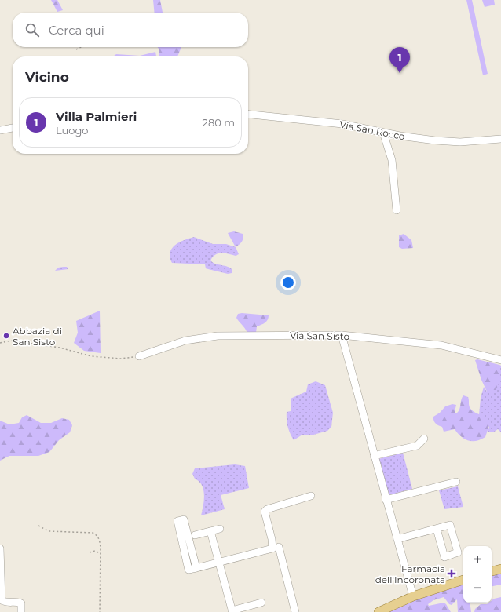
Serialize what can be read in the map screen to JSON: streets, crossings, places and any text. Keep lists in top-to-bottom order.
{
  "streets": {
    "street": ["Via San Rocco", "Via San Sisto"]
  },
  "places": {
    "other": ["Abbazia di San Sisto"],
    "health": ["Farmacia dell'Incoronata"]
  },
  "page": {
    "search": "Cerca qui",
    "pins": "1",
    "heading": "Vicino",
    "list": [
      {
        "mark": "1",
        "name": "Villa Palmieri",
        "note": "Luogo",
        "value": "280 m"
      }
    ],
    "map_buttons": ["+", "−"]
  }
}
